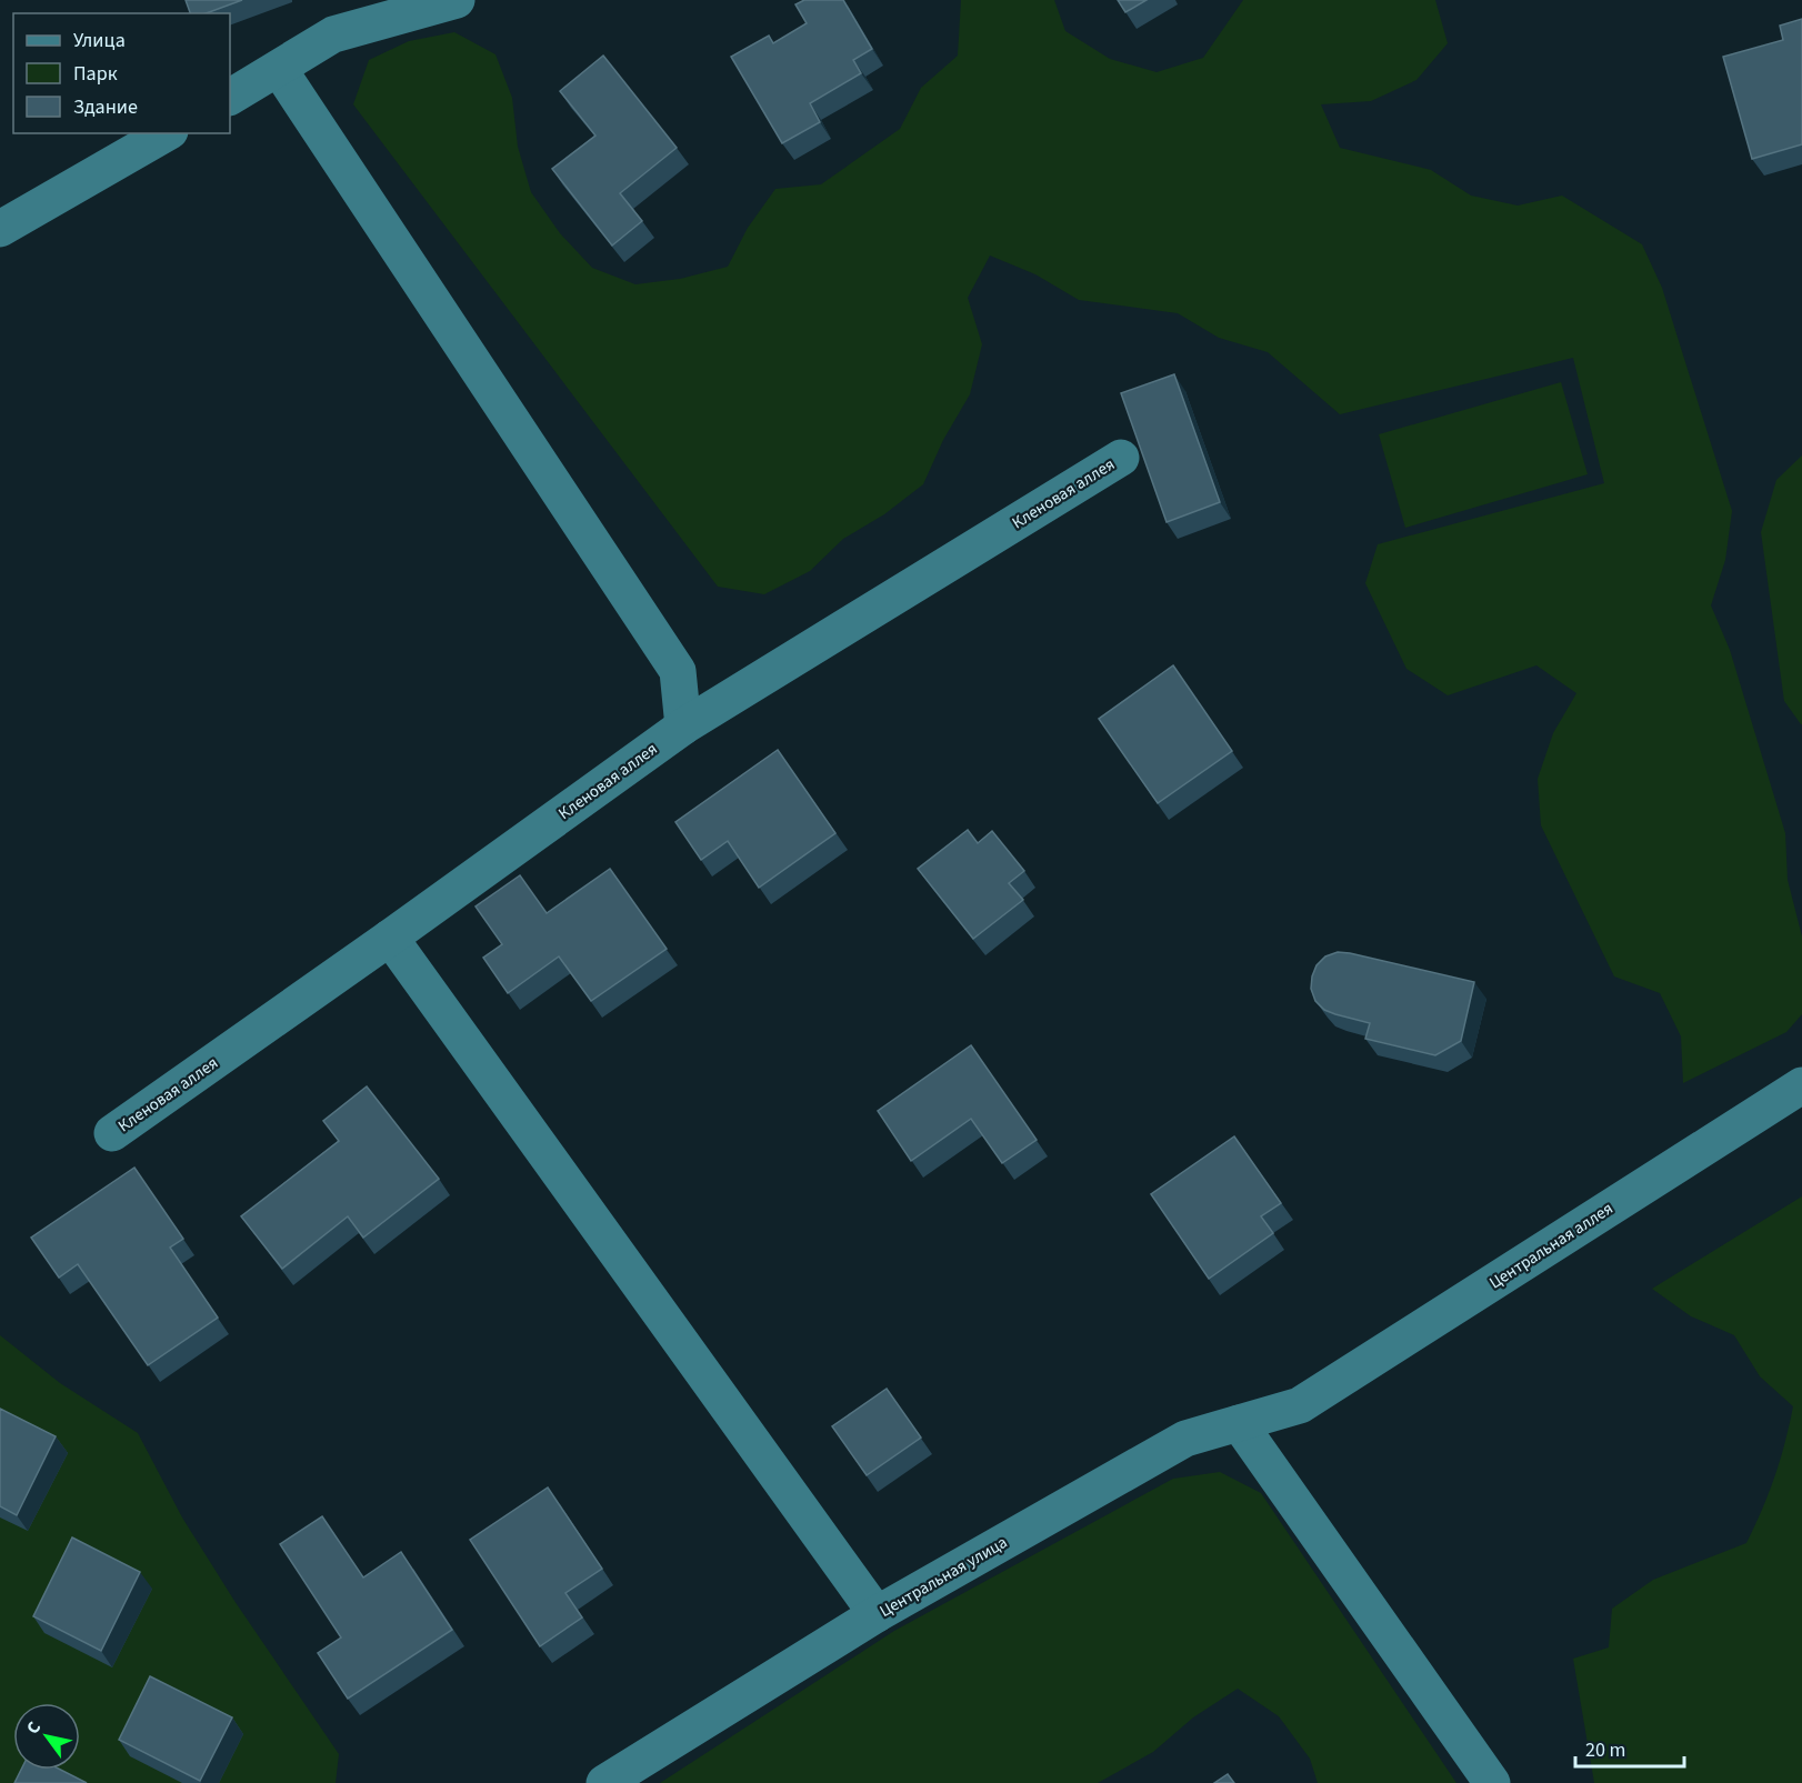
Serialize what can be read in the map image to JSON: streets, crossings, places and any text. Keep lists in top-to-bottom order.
{
  "streets": {
    "street": ["Кленовая аллея", "Центральная аллея", "Центральная улица"]
  },
  "crossings": [
    ["Центральная аллея", "Центральная улица"]
  ],
  "legend": ["Улица", "Парк", "Здание"],
  "scale_bar": "20 m",
  "north": "top left"
}
